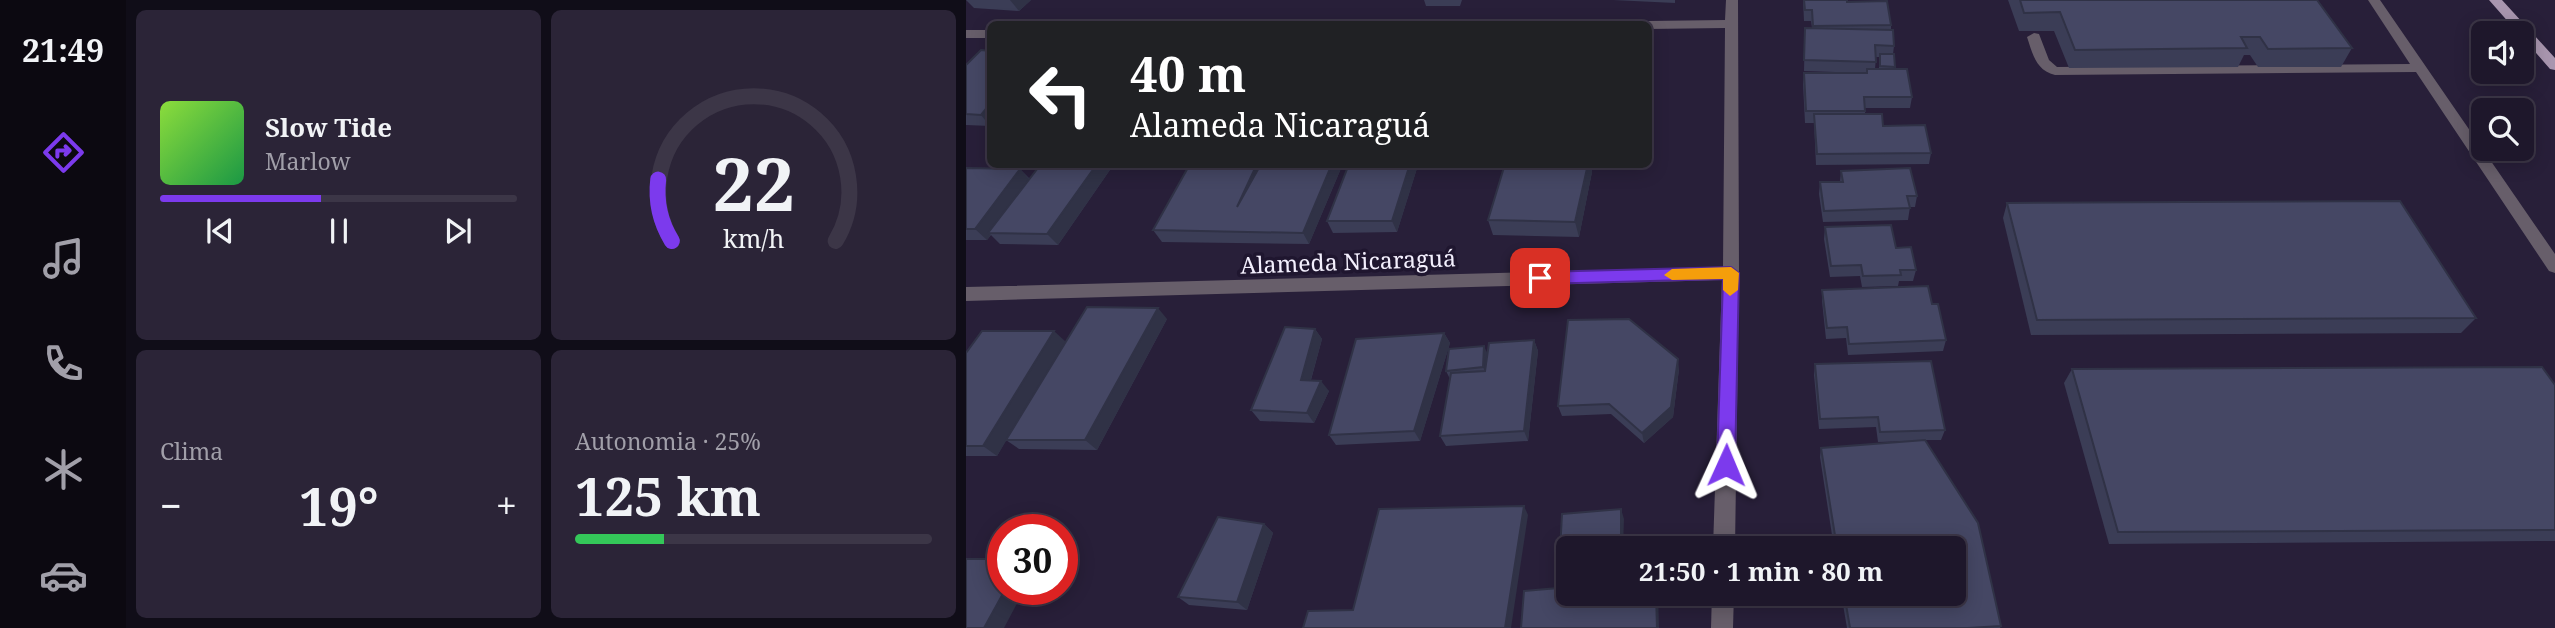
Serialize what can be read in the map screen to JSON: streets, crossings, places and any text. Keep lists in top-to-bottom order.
{
  "streets": {
    "street": ["Alameda Nicaraguá"]
  },
  "page": {
    "tabs": "21:49",
    "turn": ["40 m", "Alameda Nicaraguá"],
    "song": ["Slow Tide", "Marlow"],
    "tile": [
      "Clima",
      ["Autonomia · 25%", "125 km"]
    ],
    "heat": ["−", "19°", "+"],
    "limit": "30",
    "trip": "21:50 · 1 min · 80 m",
    "gauge": ["22", "km/h"]
  }
}
